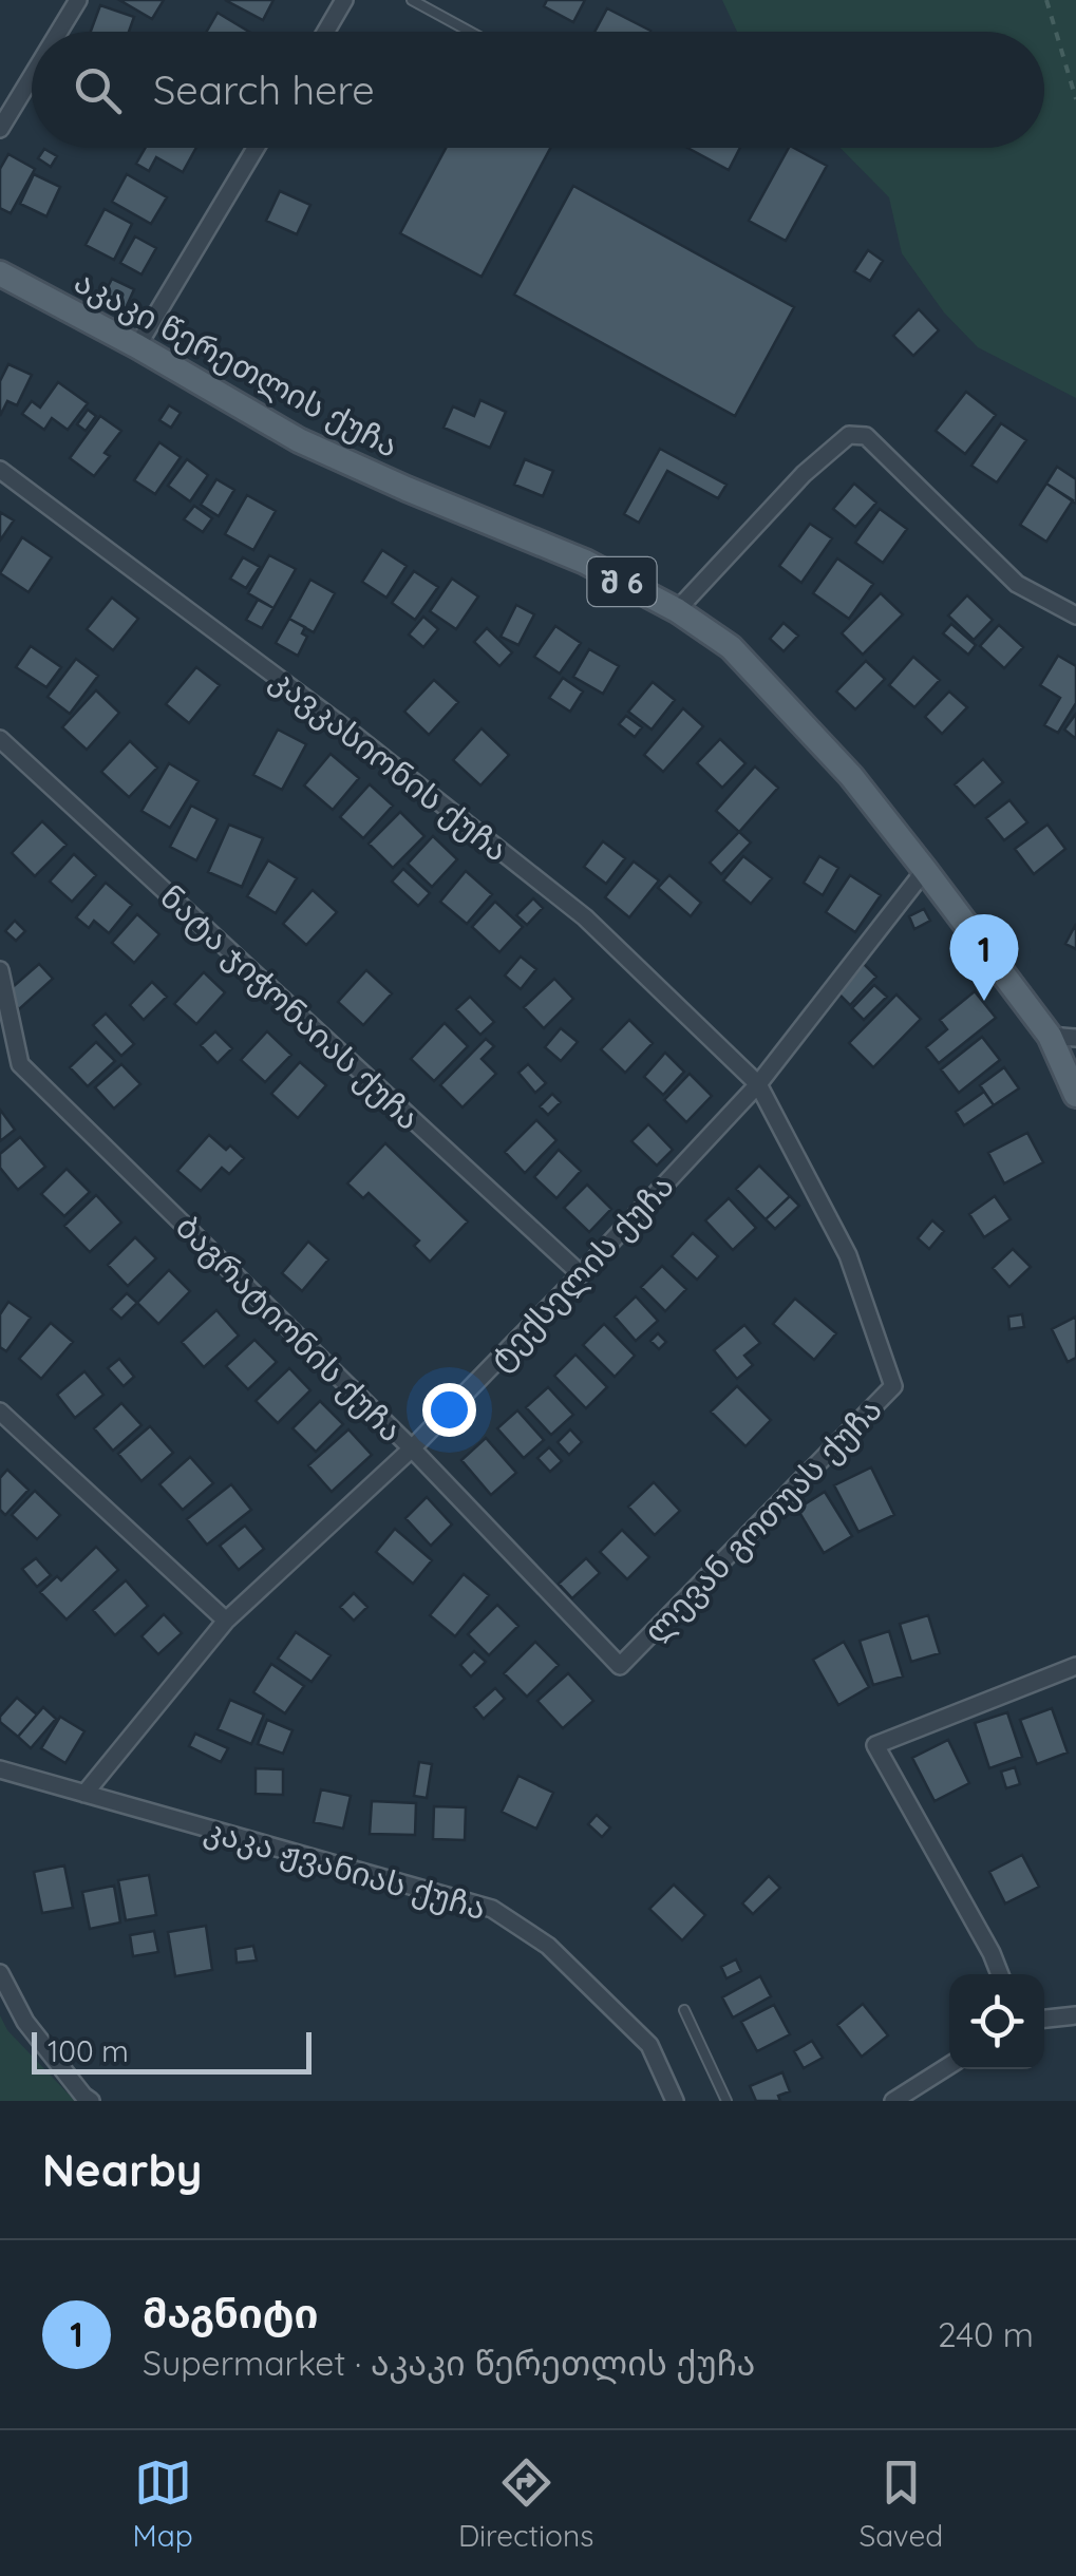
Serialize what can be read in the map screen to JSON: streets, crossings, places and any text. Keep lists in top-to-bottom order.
{
  "streets": {
    "main road": ["აკაკი წერეთლის ქუჩა", "შ 6"],
    "street": [
      "კავკასიონის ქუჩა",
      "ნატა ჯიჭონაიას ქუჩა",
      "ტექსელის ქუჩა",
      "ბაგრატიონის ქუჩა",
      "ლევან გოთუას ქუჩა",
      "კაკა ჟვანიას ქუჩა"
    ]
  },
  "crossings": [
    ["აკაკი წერეთლის ქუჩა", "ტექსელის ქუჩა"],
    ["კავკასიონის ქუჩა", "ტექსელის ქუჩა"],
    ["კავკასიონის ქუჩა", "ლევან გოთუას ქუჩა"],
    ["ნატა ჯიჭონაიას ქუჩა", "ტექსელის ქუჩა"],
    ["ტექსელის ქუჩა", "ბაგრატიონის ქუჩა"],
    ["ტექსელის ქუჩა", "ლევან გოთუას ქუჩა"],
    ["ტექსელის ქუჩა", "კაკა ჟვანიას ქუჩა"],
    ["ბაგრატიონის ქუჩა", "ლევან გოთუას ქუჩა"]
  ],
  "scale_bar": "100 m",
  "page": {
    "search": "Search here",
    "pins": "1",
    "scale": "100 m",
    "heading": "Nearby",
    "list": [
      {
        "mark": "1",
        "name": "მაგნიტი",
        "note": "Supermarket · აკაკი წერეთლის ქუჩა",
        "value": "240 m"
      }
    ],
    "nav": ["Map", "Directions", "Saved"]
  }
}
